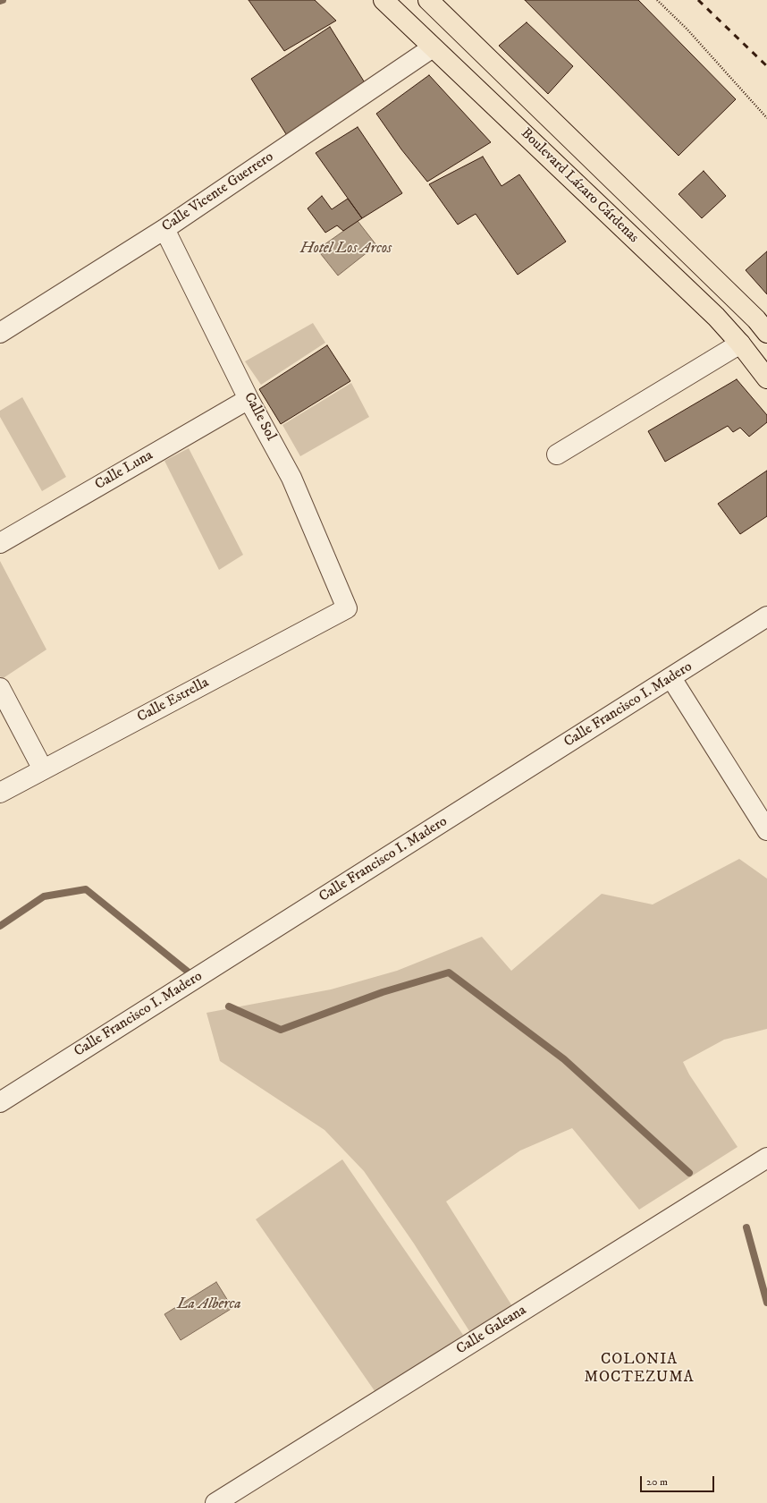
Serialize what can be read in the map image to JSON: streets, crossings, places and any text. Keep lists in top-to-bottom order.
{
  "streets": {
    "main road": ["Boulevard Lázaro Cárdenas"],
    "street": [
      "Calle Vicente Guerrero",
      "Calle Sol",
      "Calle Luna",
      "Calle Estrella",
      "Calle Francisco I. Madero",
      "Calle Galeana"
    ]
  },
  "crossings": [
    ["Boulevard Lázaro Cárdenas", "Calle Vicente Guerrero"],
    ["Calle Vicente Guerrero", "Calle Sol"],
    ["Calle Sol", "Calle Luna"],
    ["Calle Sol", "Calle Estrella"]
  ],
  "districts": ["COLONIA MOCTEZUMA"],
  "water": ["Hotel Los Arcos", "La Alberca"],
  "scale_bar": "20 m"
}
